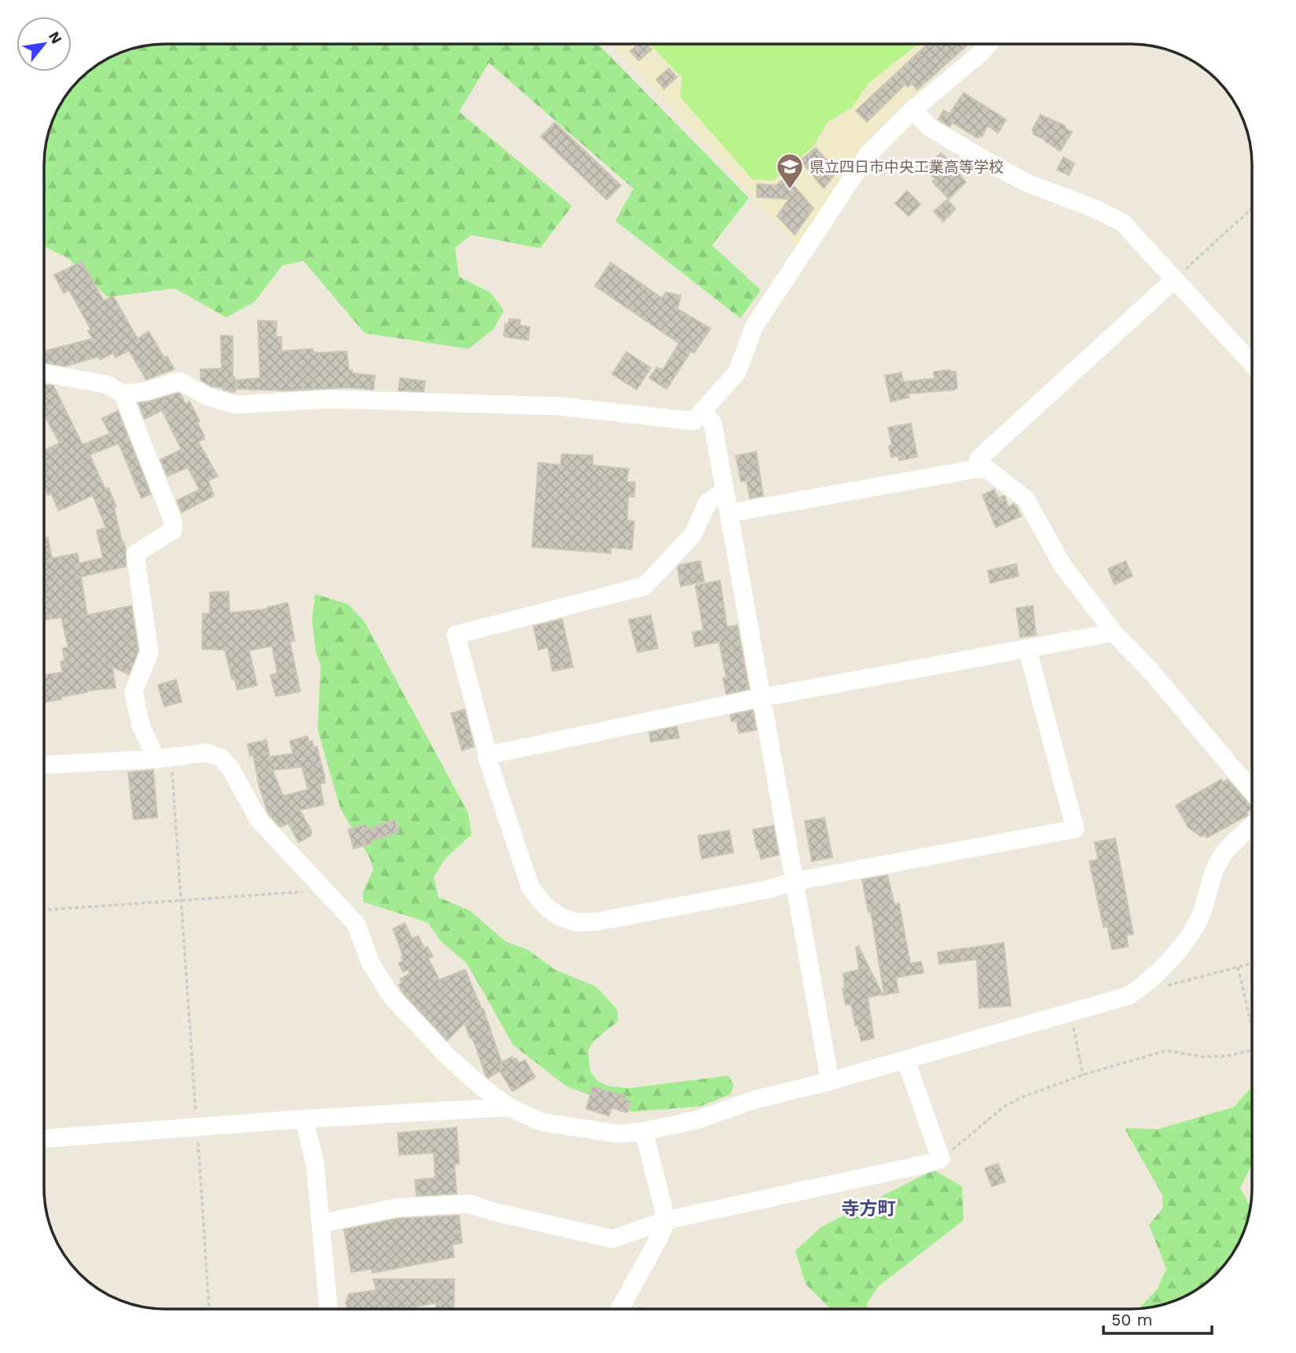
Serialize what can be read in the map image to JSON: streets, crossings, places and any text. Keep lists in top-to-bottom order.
{
  "districts": ["寺方町"],
  "places": {
    "school or university": ["県立四日市中央工業高等学校"]
  },
  "scale_bar": "50 m",
  "north": "top right"
}
